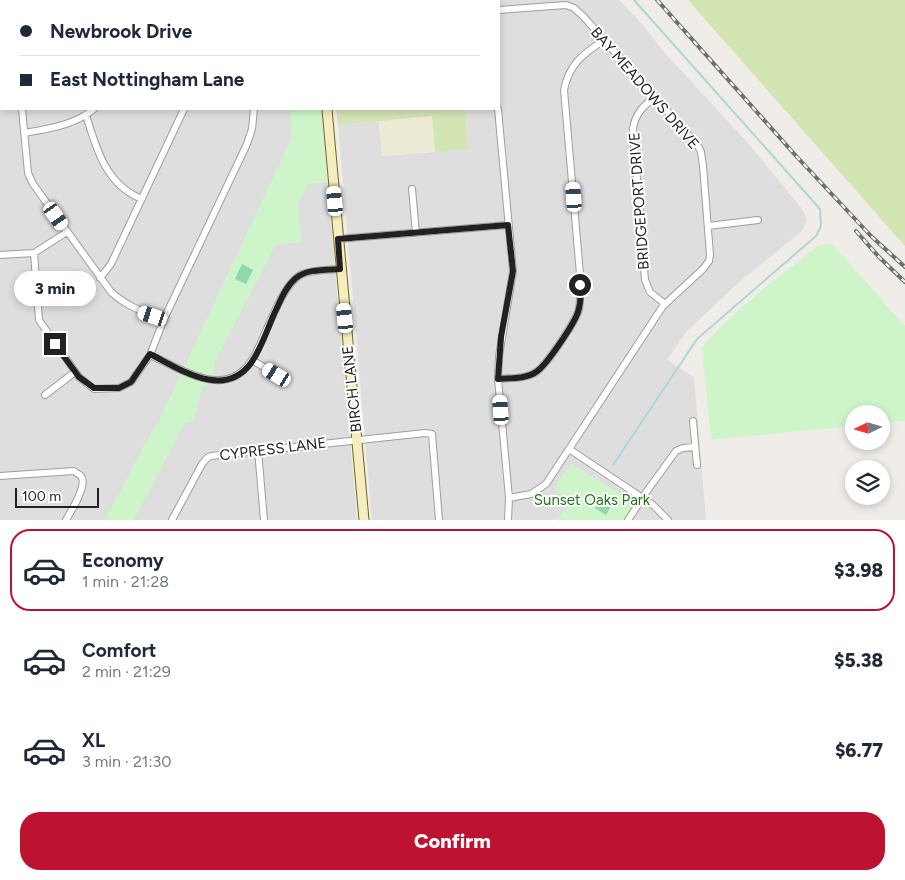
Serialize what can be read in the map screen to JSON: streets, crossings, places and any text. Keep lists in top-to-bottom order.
{
  "streets": {
    "street": [
      "BAY MEADOWS DRIVE",
      "BRIDGEPORT DRIVE",
      "BIRCH LANE",
      "CYPRESS LANE"
    ]
  },
  "crossings": [
    ["BAY MEADOWS DRIVE", "BRIDGEPORT DRIVE"],
    ["BIRCH LANE", "CYPRESS LANE"]
  ],
  "parks": ["Sunset Oaks Park"],
  "scale_bar": "100 m",
  "north": "left",
  "page": {
    "banner": ["Newbrook Drive", "East Nottingham Lane"],
    "bubble": "3 min",
    "scale": "100 m",
    "list": [
      {
        "name": "Economy",
        "note": "1 min · 21:28",
        "value": "$3.98"
      },
      {
        "name": "Comfort",
        "note": "2 min · 21:29",
        "value": "$5.38"
      },
      {
        "name": "XL",
        "note": "3 min · 21:30",
        "value": "$6.77"
      }
    ],
    "buttons": "Confirm"
  }
}
